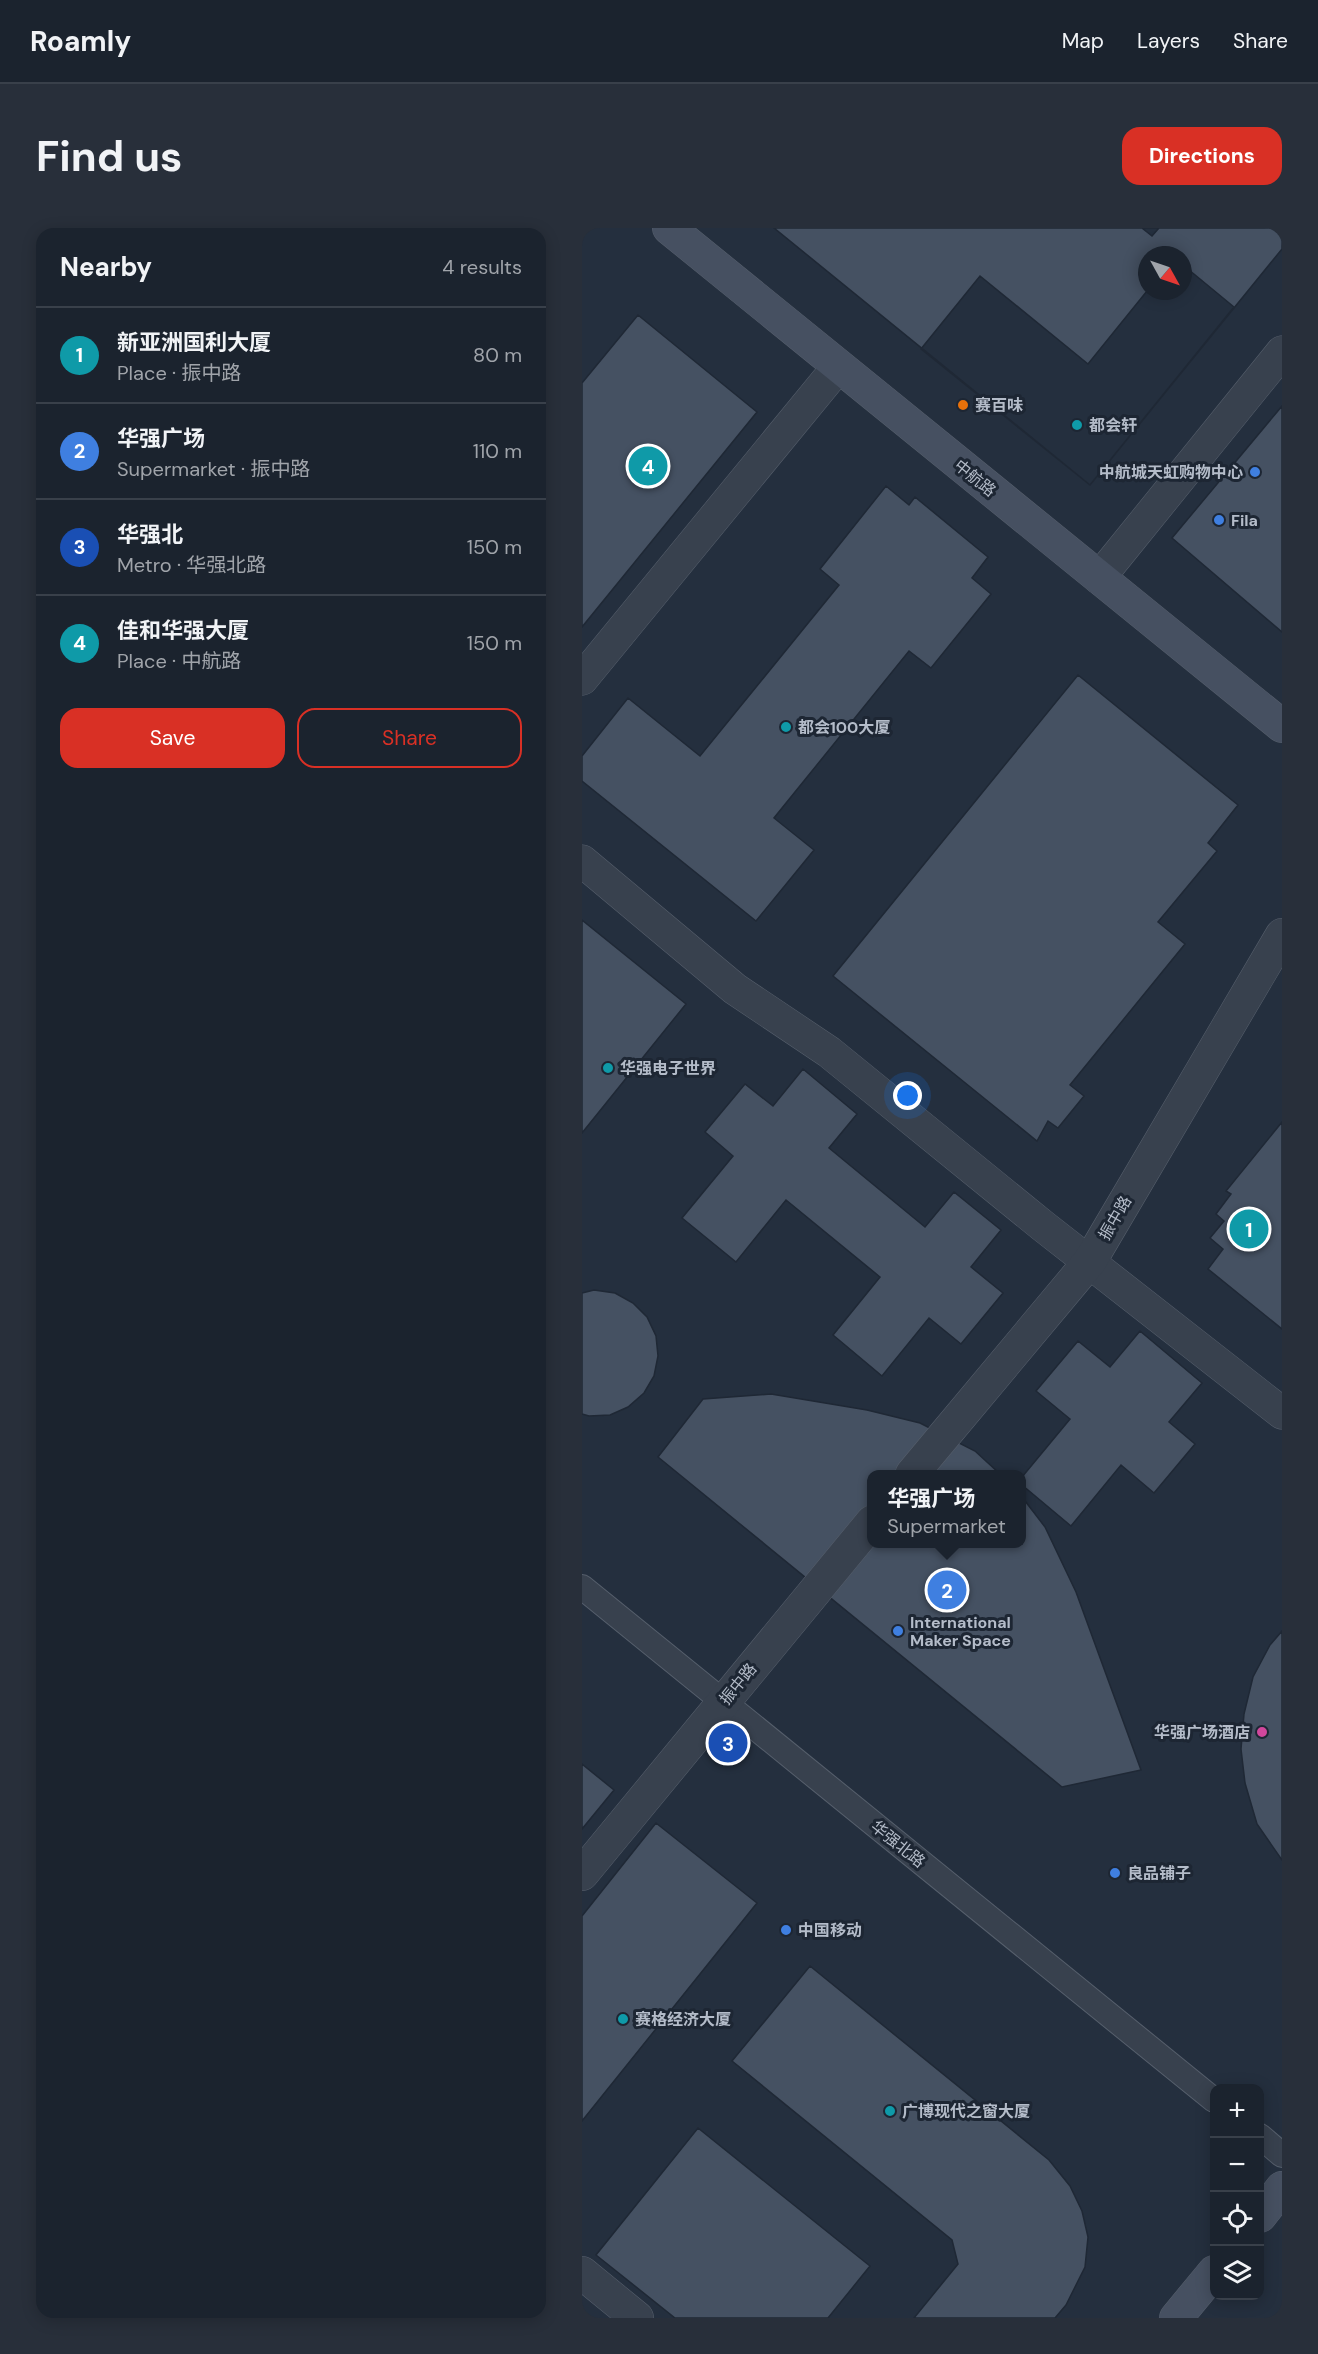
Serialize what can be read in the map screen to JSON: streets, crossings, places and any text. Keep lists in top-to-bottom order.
{
  "streets": {
    "main road": ["中航路"],
    "street": ["振中路", "华强北路"]
  },
  "crossings": [
    ["振中路", "华强北路"]
  ],
  "places": [
    "赛百味",
    "都会轩",
    "中航城天虹购物中心",
    "Fila",
    "都会100大厦",
    "华强电子世界",
    "International Maker Space",
    "华强广场酒店",
    "良品铺子",
    "中国移动",
    "赛格经济大厦",
    "广博现代之窗大厦"
  ],
  "north": "bottom right",
  "page": {
    "header": "Roamly",
    "nav": ["Map", "Layers", "Share"],
    "buttons": [
      "Directions",
      ["Save", "Share"]
    ],
    "title": "Find us",
    "heading": ["Nearby", "4 results"],
    "list": [
      {
        "mark": "1",
        "name": "新亚洲国利大厦",
        "note": "Place · 振中路",
        "value": "80 m"
      },
      {
        "mark": "2",
        "name": "华强广场",
        "note": "Supermarket · 振中路",
        "value": "110 m"
      },
      {
        "mark": "3",
        "name": "华强北",
        "note": "Metro · 华强北路",
        "value": "150 m"
      },
      {
        "mark": "4",
        "name": "佳和华强大厦",
        "note": "Place · 中航路",
        "value": "150 m"
      }
    ],
    "pins": [
      "4",
      "1",
      "2",
      "3"
    ],
    "popup": ["华强广场", "Supermarket"],
    "map_buttons": ["+", "−"]
  }
}
